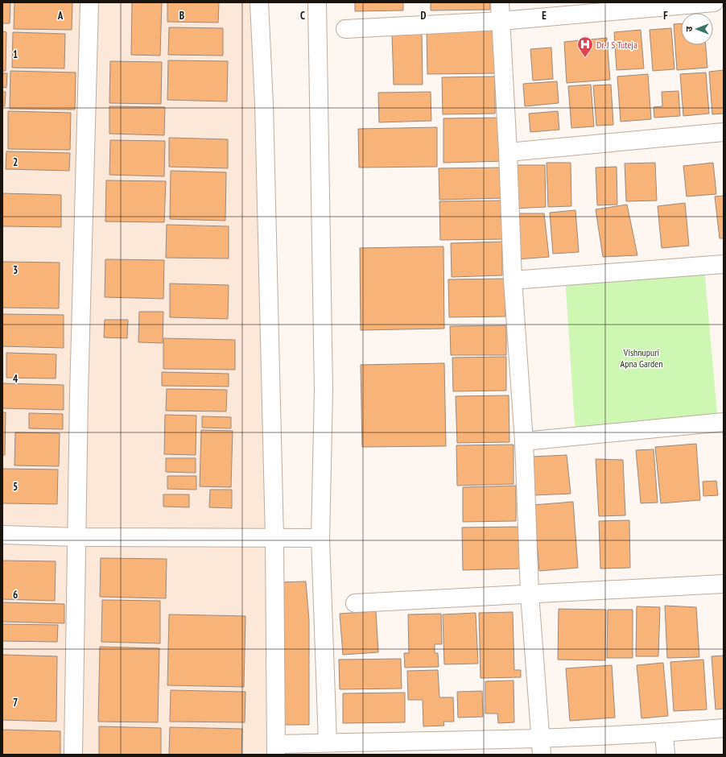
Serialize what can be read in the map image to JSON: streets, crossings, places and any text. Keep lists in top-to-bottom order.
{
  "parks": ["Vishnupuri Apna Garden"],
  "places": {
    "hospital": ["Dr. J S Tuteja"]
  },
  "north": "left",
  "grid": {
    "columns": [
      "A",
      "B",
      "C",
      "D",
      "E",
      "F"
    ],
    "rows": [
      "1",
      "2",
      "3",
      "4",
      "5",
      "6",
      "7"
    ]
  }
}
